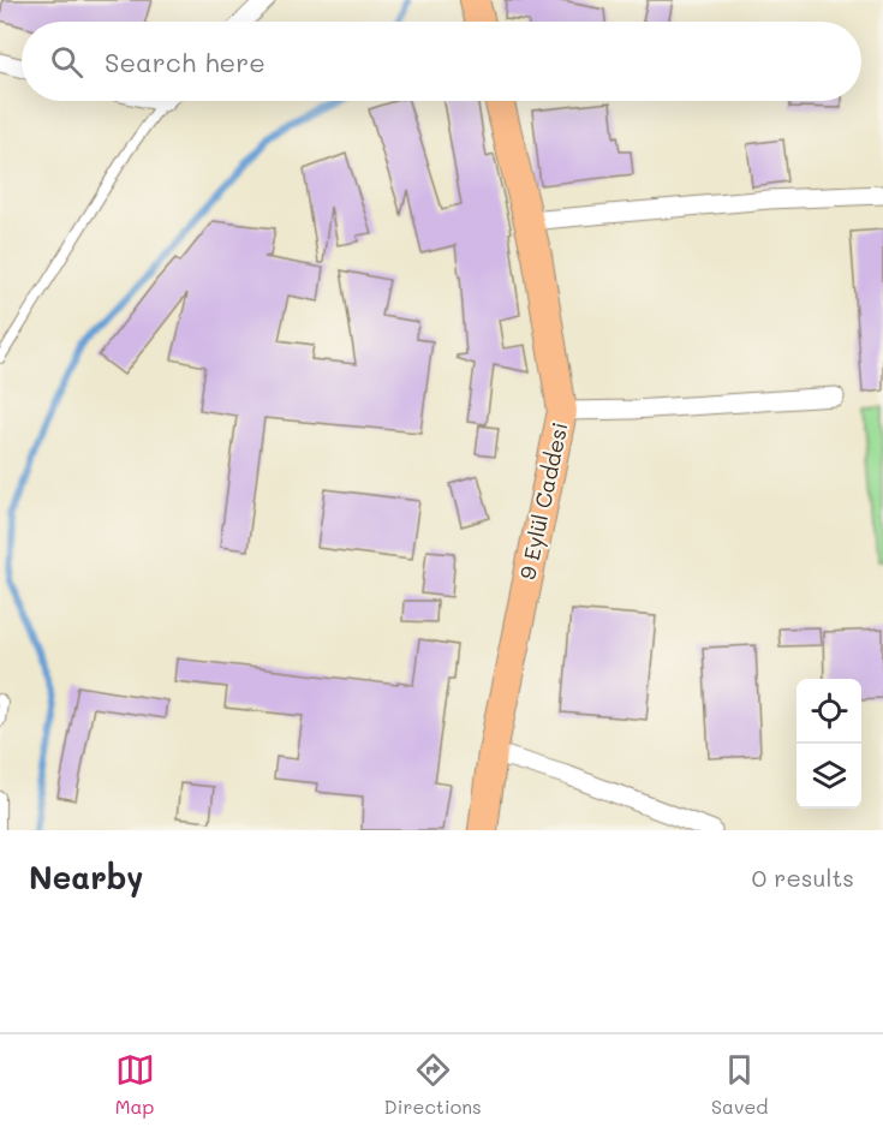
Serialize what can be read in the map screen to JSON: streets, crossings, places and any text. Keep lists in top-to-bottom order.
{
  "streets": {
    "main road": ["9 Eylül Caddesi"]
  },
  "page": {
    "search": "Search here",
    "heading": ["Nearby", "0 results"],
    "nav": ["Map", "Directions", "Saved"]
  }
}
